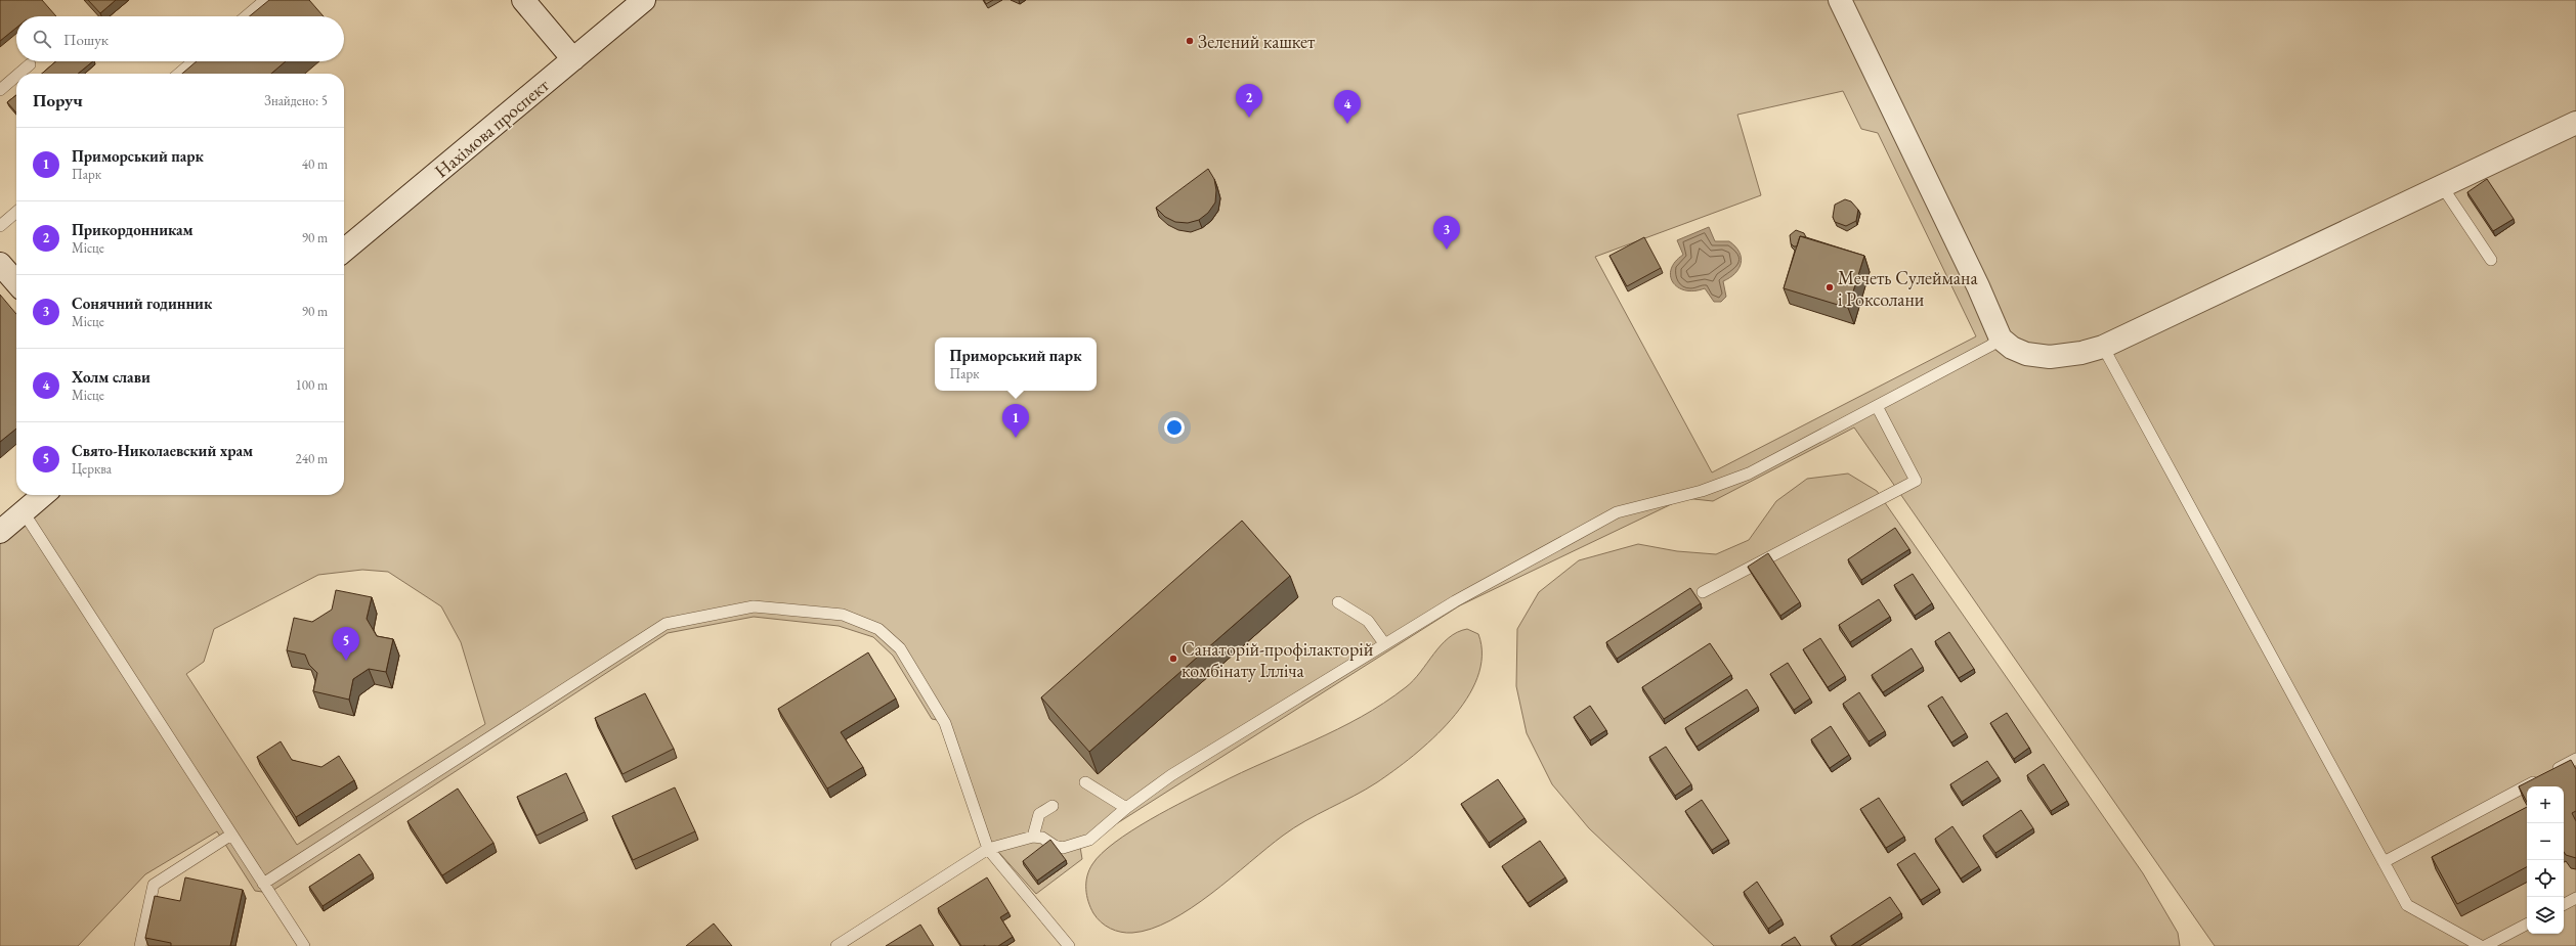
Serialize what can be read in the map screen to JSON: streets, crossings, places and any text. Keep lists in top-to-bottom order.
{
  "streets": {
    "street": ["Нахімова проспект"]
  },
  "places": ["Зелений кашкет", "Мечеть Сулеймана і Роксолани", "Санаторій-профілакторій комбінату Ілліча"],
  "page": {
    "search": "Пошук",
    "heading": ["Поруч", "Знайдено: 5"],
    "pins": [
      "2",
      "4",
      "3",
      "1",
      "5"
    ],
    "list": [
      {
        "mark": "1",
        "name": "Приморський парк",
        "note": "Парк",
        "value": "40 m"
      },
      {
        "mark": "2",
        "name": "Прикордонникам",
        "note": "Місце",
        "value": "90 m"
      },
      {
        "mark": "3",
        "name": "Сонячний годинник",
        "note": "Місце",
        "value": "90 m"
      },
      {
        "mark": "4",
        "name": "Холм слави",
        "note": "Місце",
        "value": "100 m"
      },
      {
        "mark": "5",
        "name": "Свято-Николаевский храм",
        "note": "Церква",
        "value": "240 m"
      }
    ],
    "popup": ["Приморський парк", "Парк"],
    "map_buttons": ["+", "−"]
  }
}
